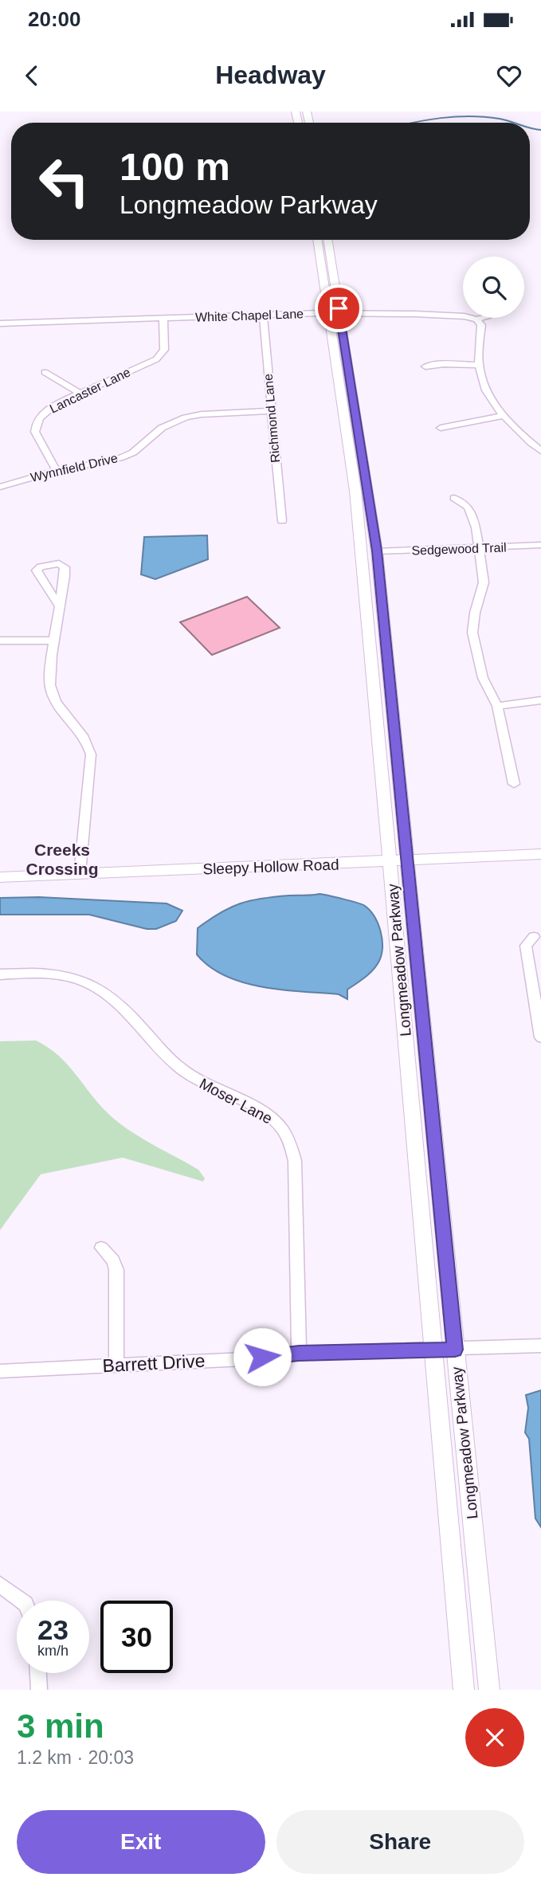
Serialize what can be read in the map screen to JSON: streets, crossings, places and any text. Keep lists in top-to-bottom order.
{
  "streets": {
    "street": [
      "White Chapel Lane",
      "Lancaster Lane",
      "Richmond Lane",
      "Wynnfield Drive",
      "Sedgewood Trail",
      "Sleepy Hollow Road",
      "Longmeadow Parkway",
      "Moser Lane",
      "Barrett Drive"
    ]
  },
  "crossings": [
    ["White Chapel Lane", "Lancaster Lane"],
    ["White Chapel Lane", "Richmond Lane"],
    ["White Chapel Lane", "Longmeadow Parkway"],
    ["Lancaster Lane", "Wynnfield Drive"],
    ["Richmond Lane", "Wynnfield Drive"],
    ["Sedgewood Trail", "Longmeadow Parkway"],
    ["Sleepy Hollow Road", "Longmeadow Parkway"],
    ["Longmeadow Parkway", "Barrett Drive"],
    ["Moser Lane", "Barrett Drive"]
  ],
  "districts": ["Creeks Crossing"],
  "page": {
    "status": "20:00",
    "header": "Headway",
    "turn": ["100 m", "Longmeadow Parkway"],
    "speed": "23 km/h",
    "limit": "30",
    "heading": ["3 min", "1.2 km · 20:03"],
    "buttons": ["Exit", "Share"]
  }
}
